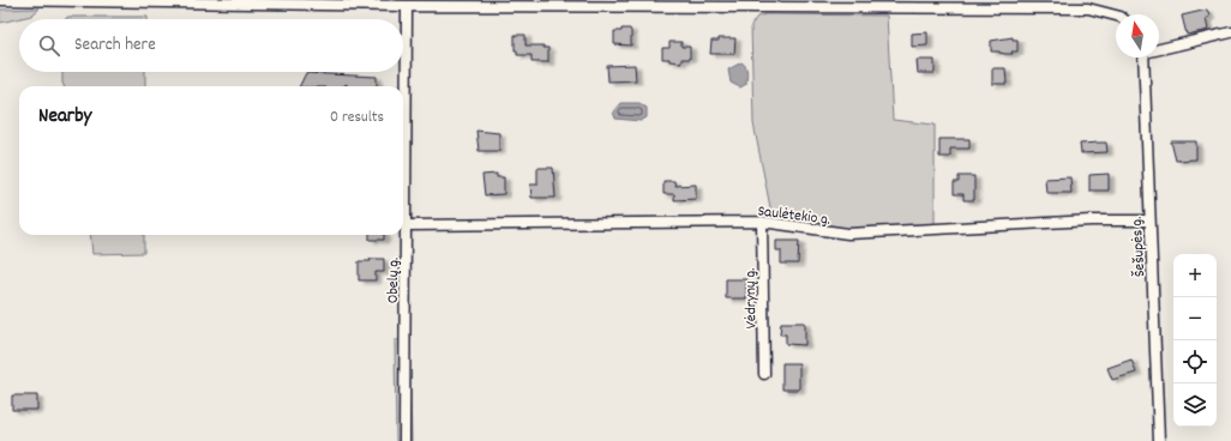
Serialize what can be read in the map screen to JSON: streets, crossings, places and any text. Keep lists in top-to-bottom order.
{
  "streets": {
    "street": [
      "Saulėtekio g.",
      "Šešupės g.",
      "Obelų g.",
      "Vėdrynų g."
    ]
  },
  "crossings": [
    ["Saulėtekio g.", "Šešupės g."],
    ["Saulėtekio g.", "Obelų g."],
    ["Saulėtekio g.", "Vėdrynų g."]
  ],
  "north": "top",
  "page": {
    "search": "Search here",
    "heading": ["Nearby", "0 results"],
    "map_buttons": ["+", "−"]
  }
}
